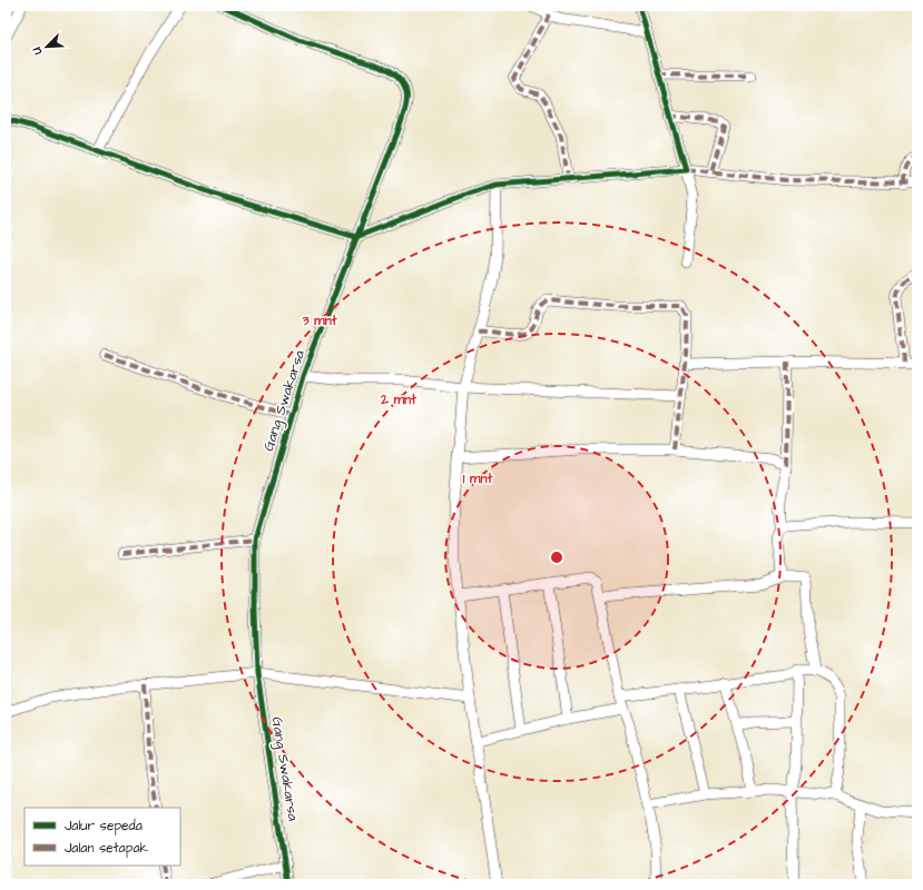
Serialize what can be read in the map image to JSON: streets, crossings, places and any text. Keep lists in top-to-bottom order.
{
  "streets": {
    "street": ["Gang Swakarsa"]
  },
  "legend": ["Jalur sepeda", "Jalan setapak"],
  "north": "bottom left",
  "rings": ["3 mnt", "2 mnt", "1 mnt"]
}
